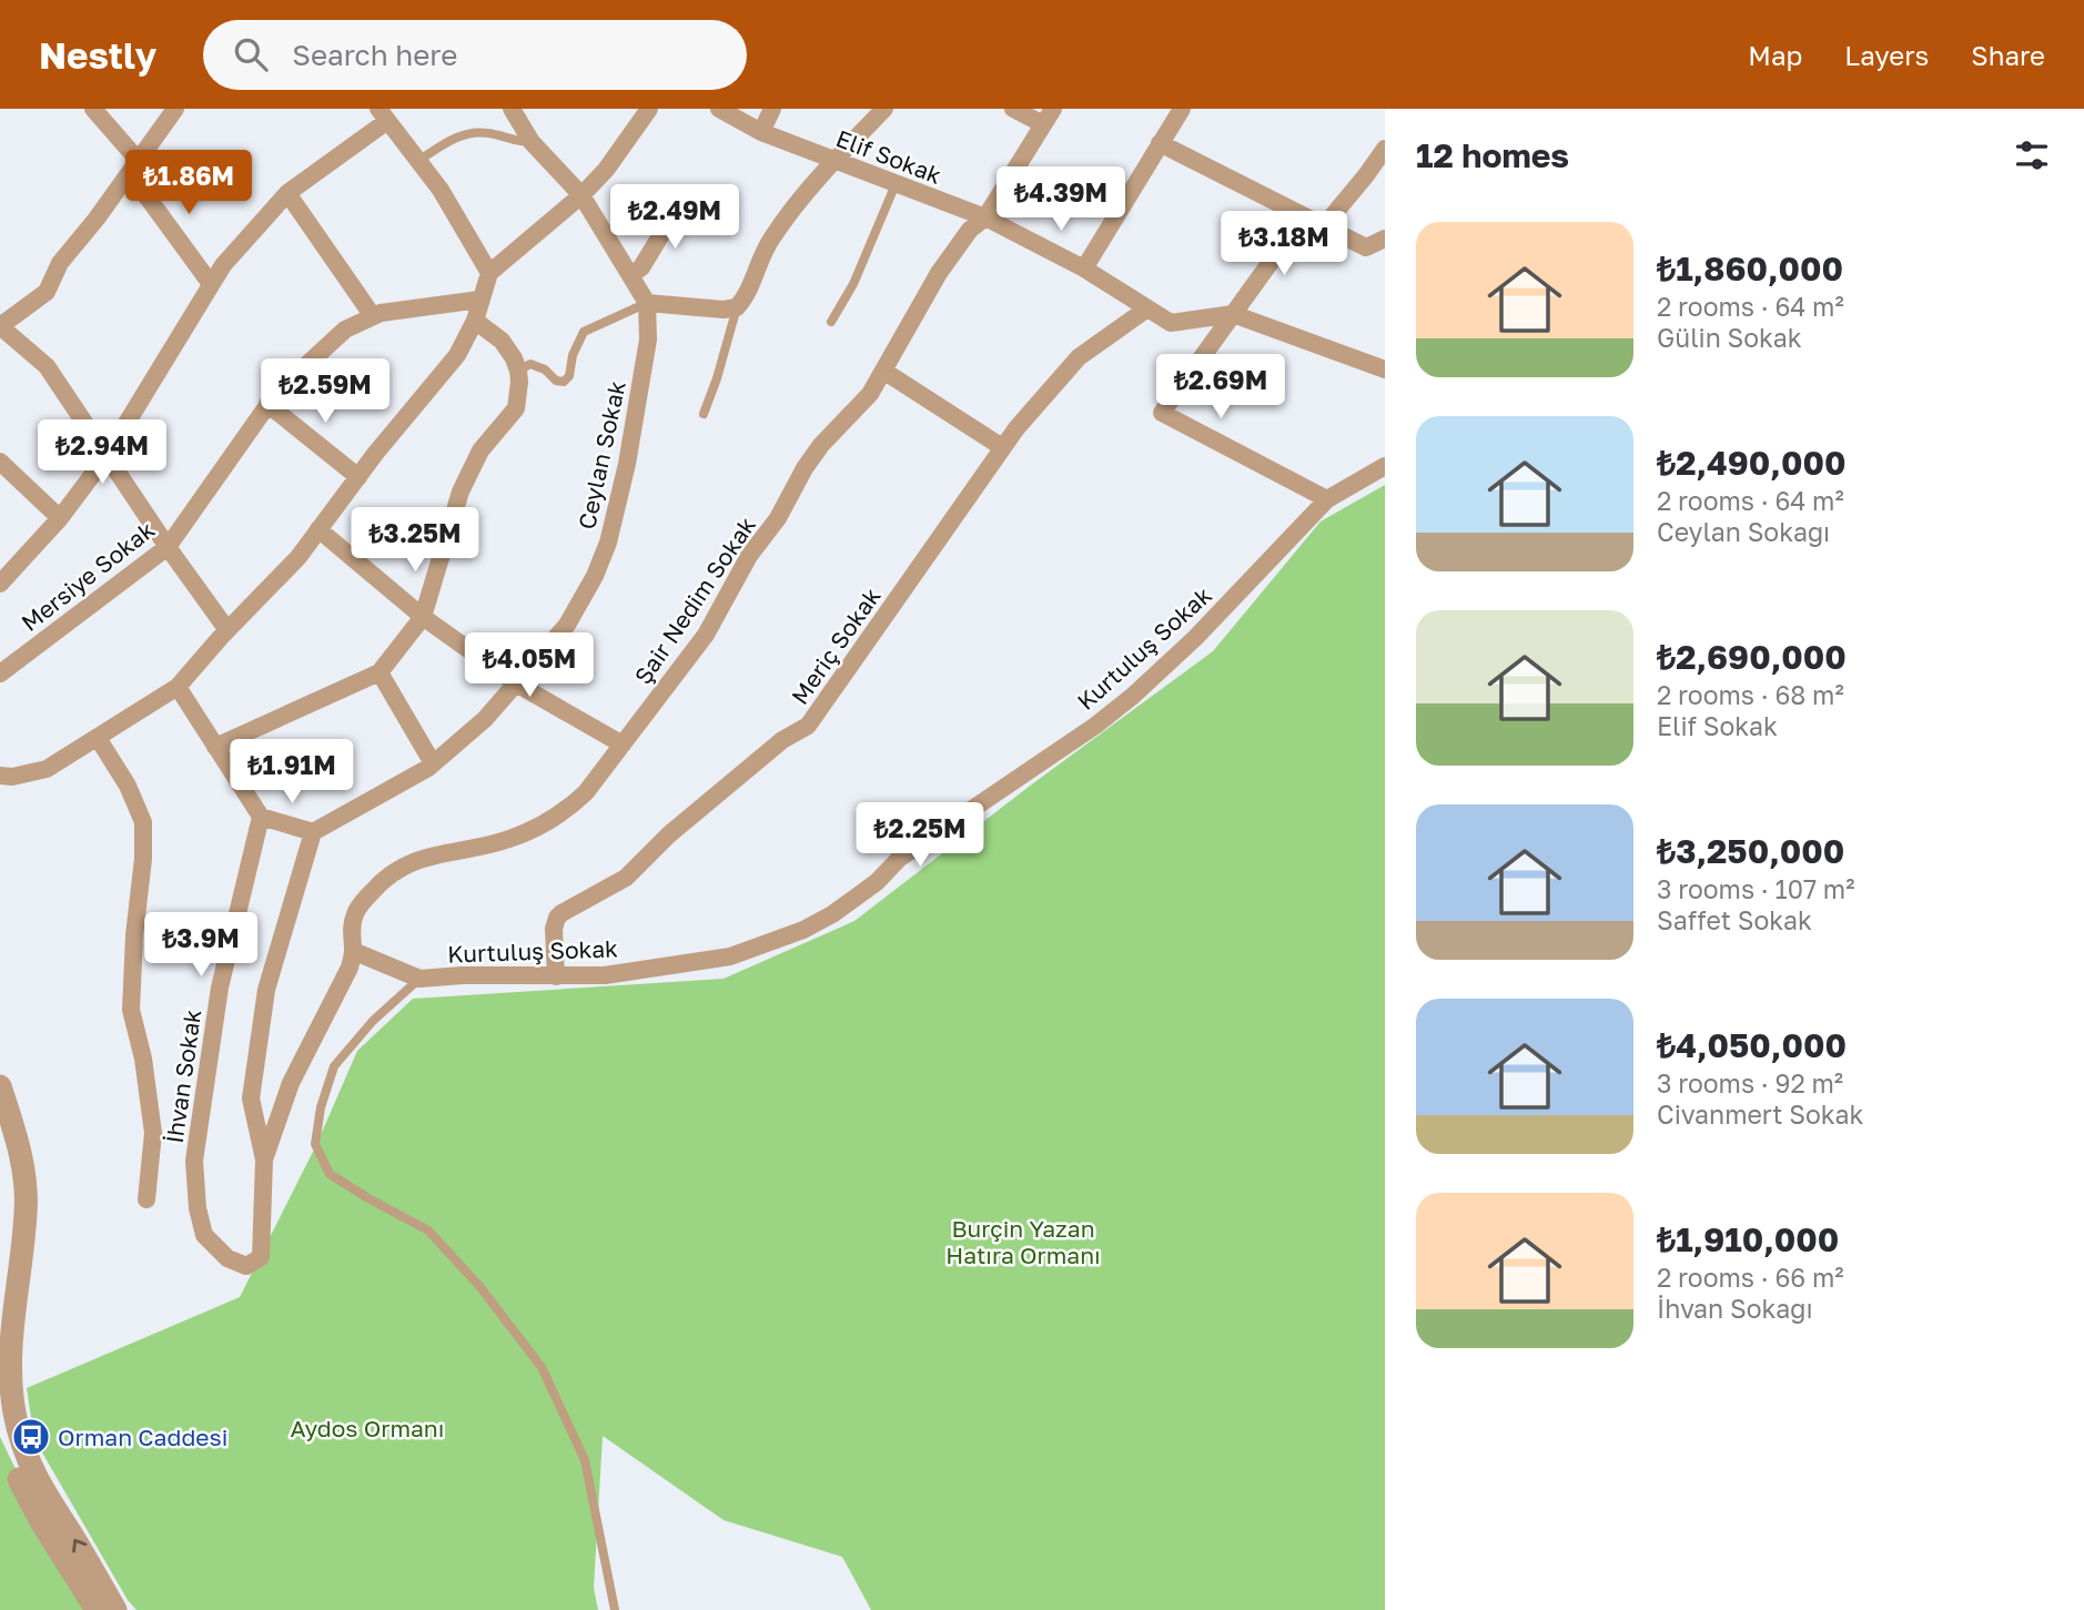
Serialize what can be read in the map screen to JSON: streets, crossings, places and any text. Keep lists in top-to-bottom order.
{
  "streets": {
    "street": [
      "Elif Sokak",
      "Ceylan Sokak",
      "Mersiye Sokak",
      "Şair Nedim Sokak",
      "Meriç Sokak",
      "Kurtuluş Sokak",
      "İhvan Sokak"
    ]
  },
  "crossings": [
    ["Elif Sokak", "Şair Nedim Sokak"],
    ["Elif Sokak", "Meriç Sokak"],
    ["Şair Nedim Sokak", "Kurtuluş Sokak"],
    ["Şair Nedim Sokak", "İhvan Sokak"],
    ["Meriç Sokak", "Kurtuluş Sokak"]
  ],
  "parks": ["Burçin Yazan Hatıra Ormanı", "Aydos Ormanı"],
  "places": {
    "bus stop": ["Orman Caddesi"]
  },
  "page": {
    "header": "Nestly",
    "search": "Search here",
    "nav": ["Map", "Layers", "Share"],
    "heading": "12 homes",
    "price": [
      "₺1.86M",
      "₺4.39M",
      "₺2.49M",
      "₺3.18M",
      "₺2.69M",
      "₺2.59M",
      "₺2.94M",
      "₺3.25M",
      "₺4.05M",
      "₺1.91M",
      "₺2.25M",
      "₺3.9M"
    ],
    "list": [
      {
        "name": "₺1,860,000",
        "note": "2 rooms · 64 m² · Gülin Sokak"
      },
      {
        "name": "₺2,490,000",
        "note": "2 rooms · 64 m² · Ceylan Sokağı"
      },
      {
        "name": "₺2,690,000",
        "note": "2 rooms · 68 m² · Elif Sokak"
      },
      {
        "name": "₺3,250,000",
        "note": "3 rooms · 107 m² · Saffet Sokak"
      },
      {
        "name": "₺4,050,000",
        "note": "3 rooms · 92 m² · Civanmert Sokak"
      },
      {
        "name": "₺1,910,000",
        "note": "2 rooms · 66 m² · İhvan Sokağı"
      }
    ]
  }
}
